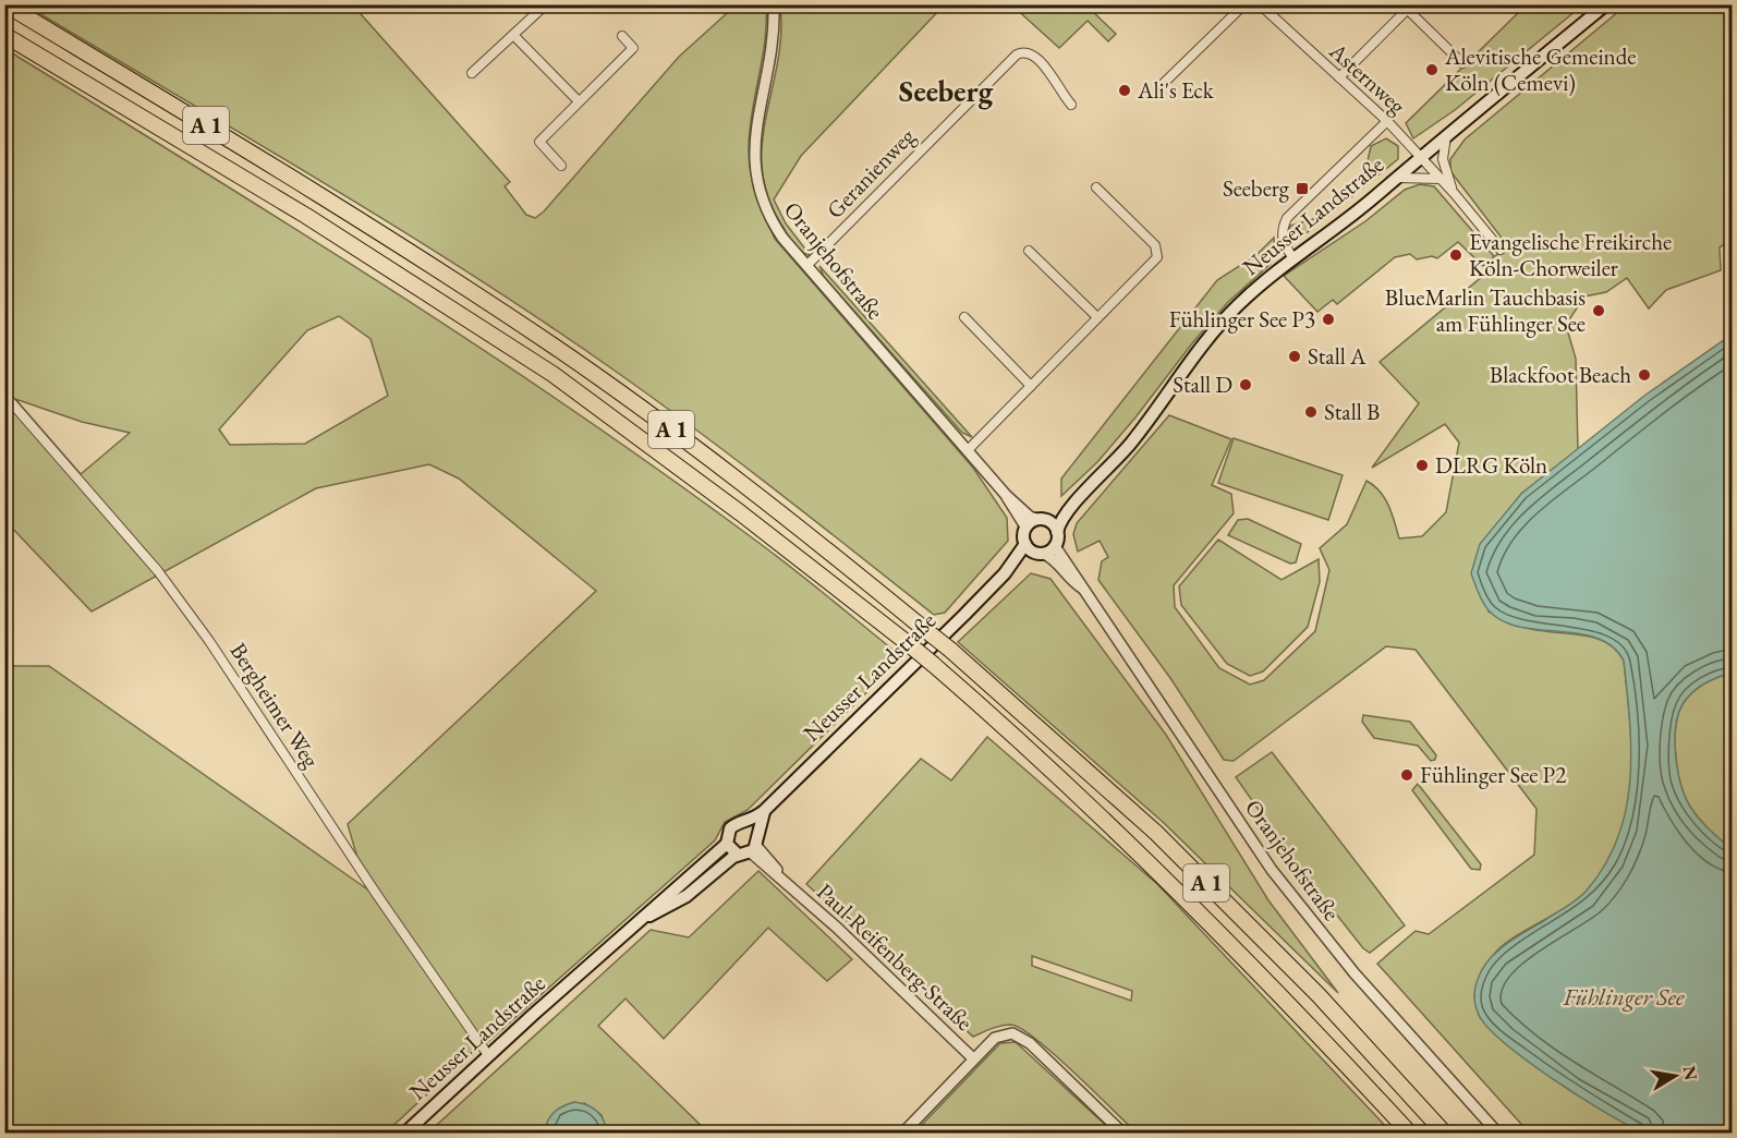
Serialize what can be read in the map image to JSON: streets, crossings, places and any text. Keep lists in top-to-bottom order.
{
  "streets": {
    "highway": ["A 1"],
    "main road": ["Neusser Landstraße"],
    "street": [
      "Asternweg",
      "Geranienweg",
      "Oranjehofstraße",
      "Bergheimer Weg",
      "Paul-Reifenberg-Straße"
    ]
  },
  "crossings": [
    ["Asternweg", "Neusser Landstraße"],
    ["Geranienweg", "Oranjehofstraße"],
    ["Neusser Landstraße", "Oranjehofstraße"],
    ["Neusser Landstraße", "Bergheimer Weg"],
    ["Neusser Landstraße", "Paul-Reifenberg-Straße"]
  ],
  "districts": ["Seeberg"],
  "water": ["Fühlinger See"],
  "places": {
    "other": [
      "Alevitische Gemeinde Köln (Cemevi)",
      "Ali's Eck",
      "Evangelische Freikirche Köln-Chorweiler",
      "BlueMarlin Tauchbasis am Fühlinger See",
      "Fühlinger See P3",
      "Stall A",
      "Blackfoot Beach",
      "Stall D",
      "Stall B",
      "DLRG Köln",
      "Fühlinger See P2"
    ],
    "transit": ["Seeberg"]
  },
  "north": "right"
}
